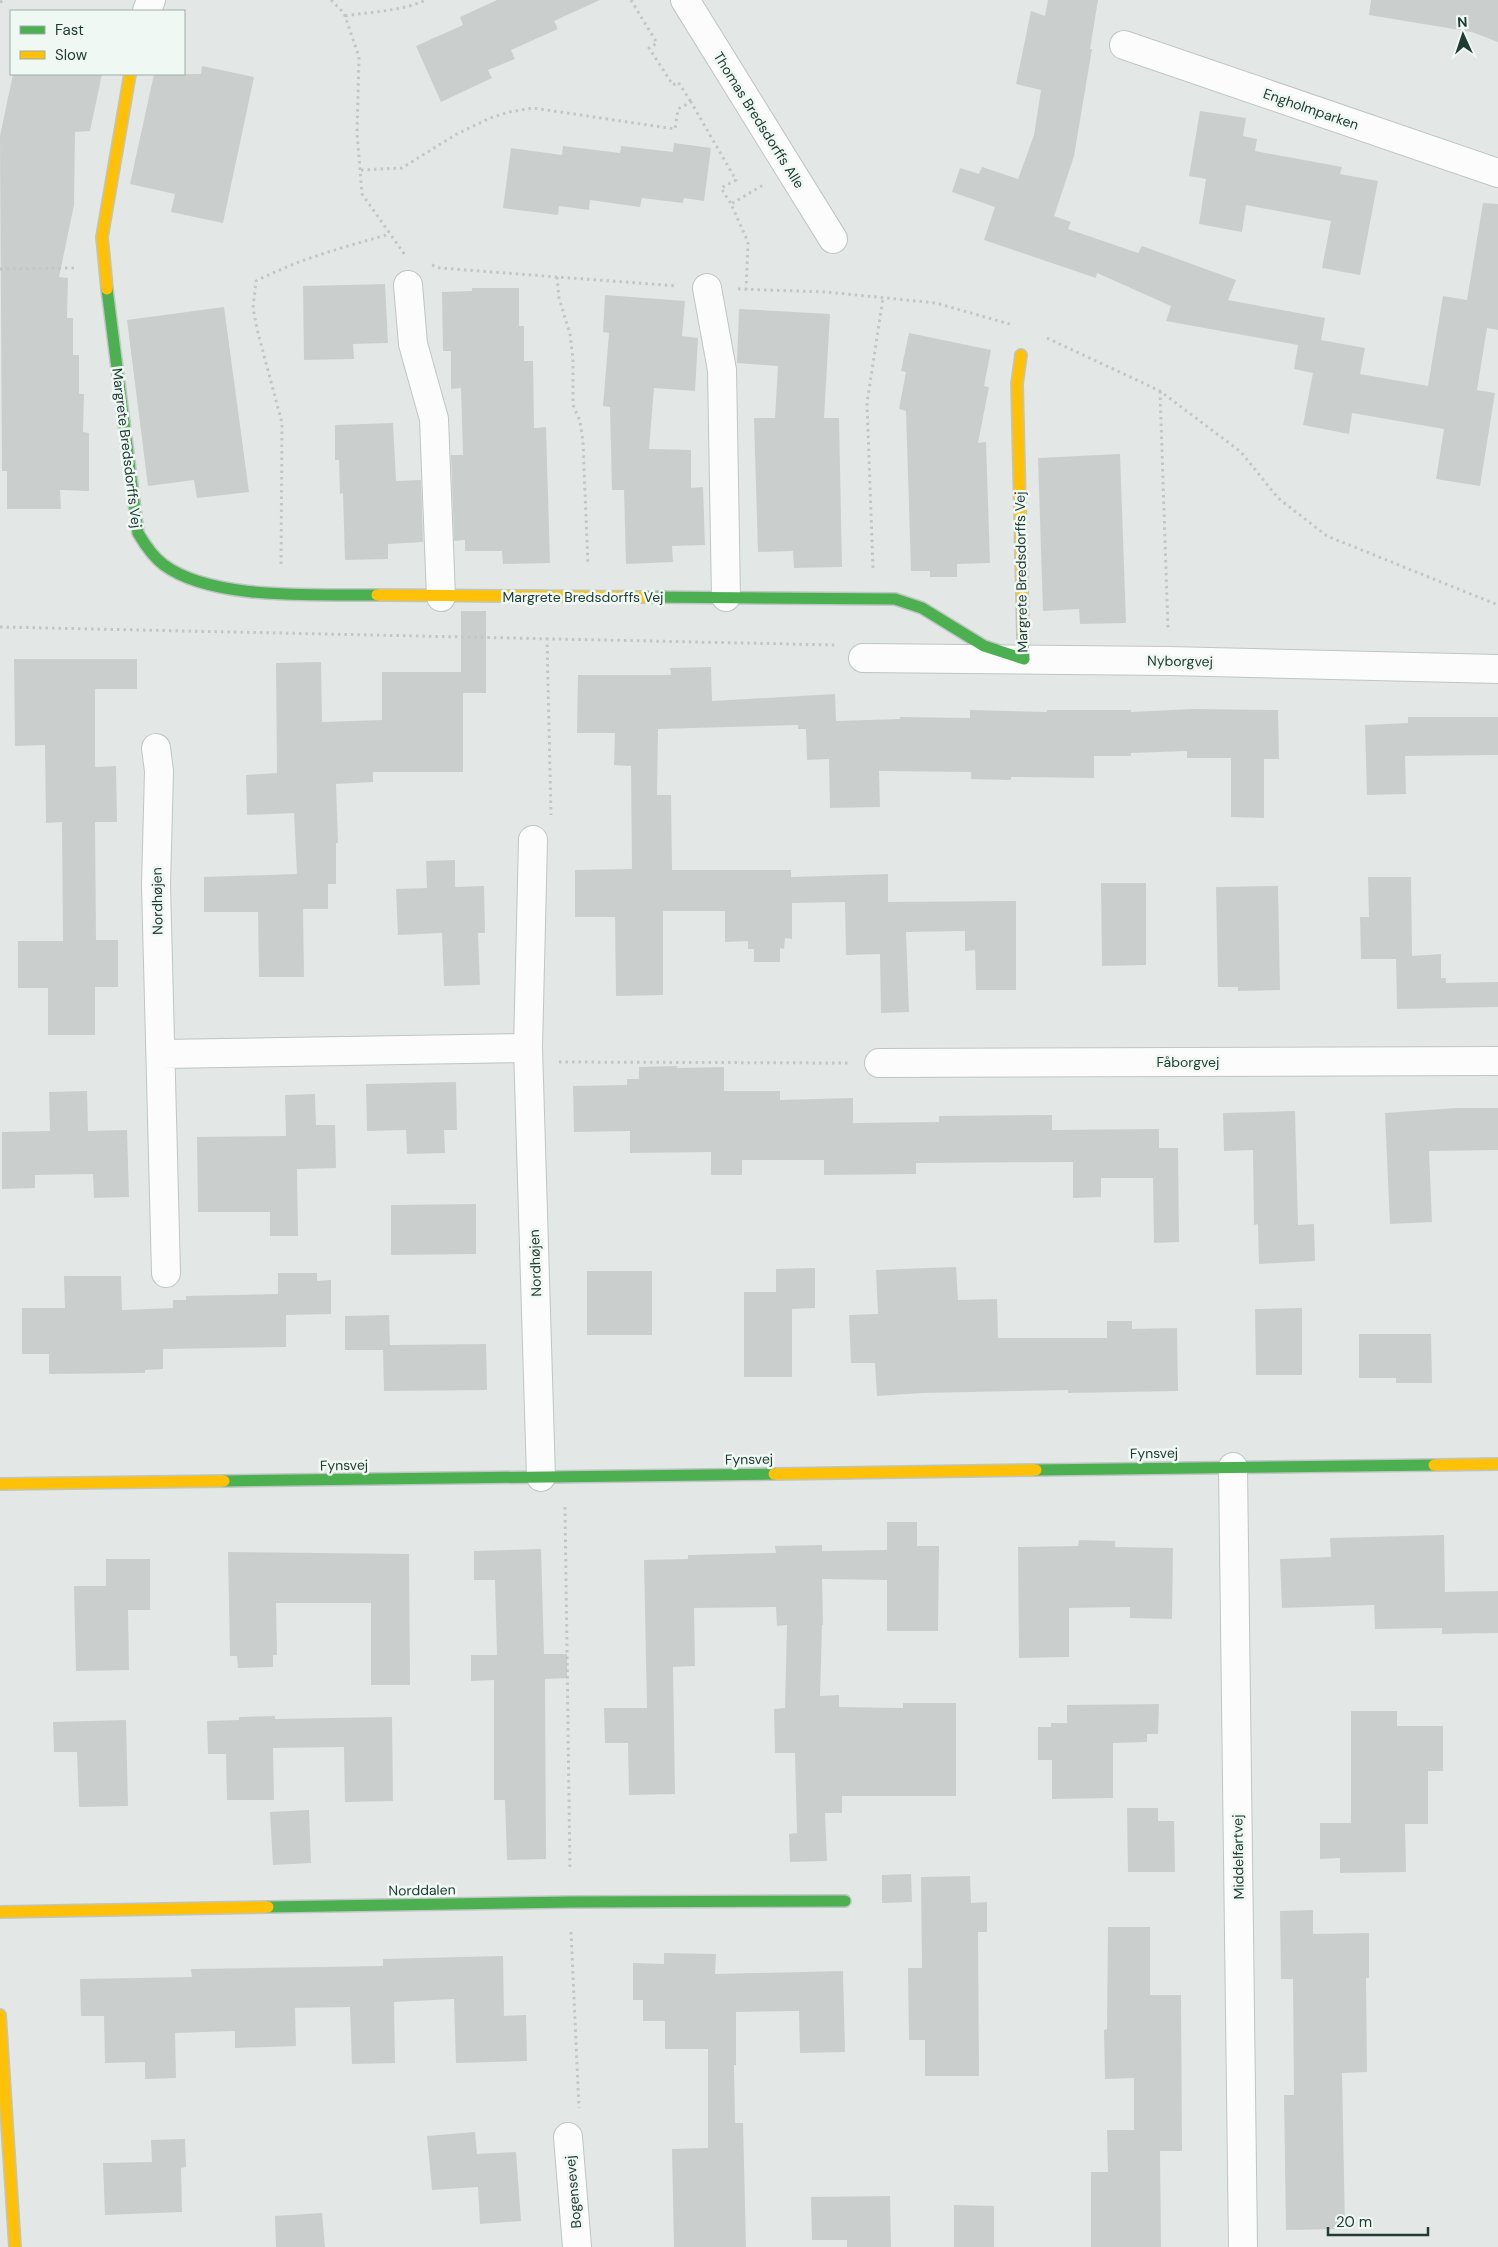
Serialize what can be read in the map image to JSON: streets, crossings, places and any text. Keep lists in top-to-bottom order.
{
  "streets": {
    "street": [
      "Engholmparken",
      "Thomas Bredsdorffs Alle",
      "Margrete Bredsdorffs Vej",
      "Nyborgvej",
      "Nordhøjen",
      "Fåborgvej",
      "Fynsvej",
      "Middelfartvej",
      "Norddalen",
      "Bogensevej"
    ]
  },
  "crossings": [
    ["Margrete Bredsdorffs Vej", "Nyborgvej"],
    ["Nordhøjen", "Fynsvej"],
    ["Fynsvej", "Middelfartvej"]
  ],
  "legend": ["Fast", "Slow"],
  "scale_bar": "20 m",
  "north": "top"
}
